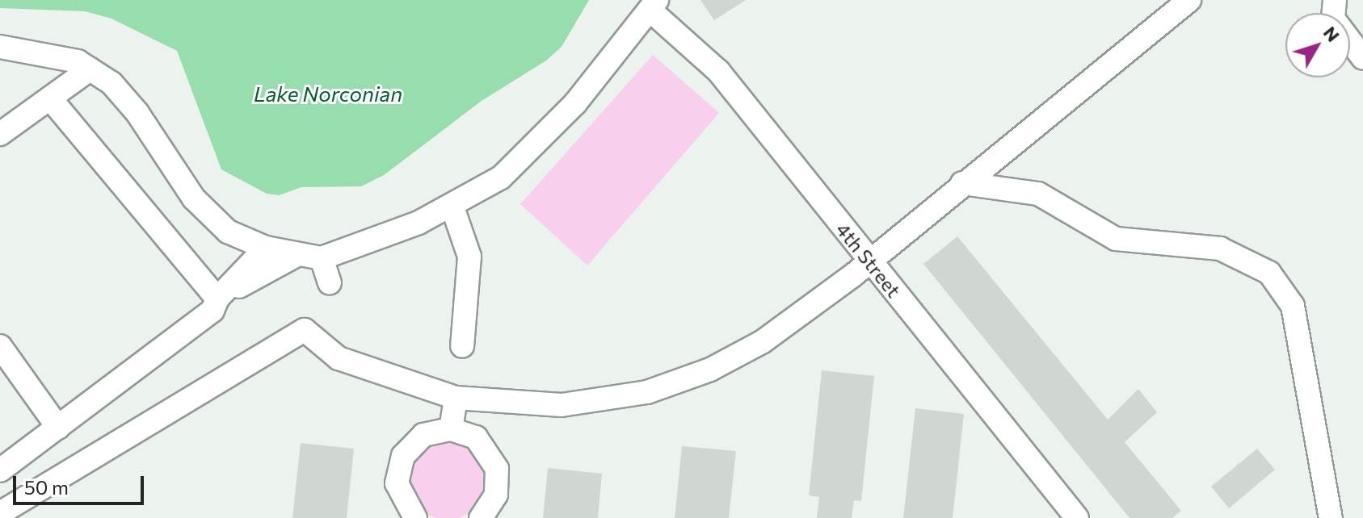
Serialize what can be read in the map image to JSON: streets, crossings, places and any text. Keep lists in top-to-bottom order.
{
  "streets": {
    "street": ["4th Street"]
  },
  "water": ["Lake Norconian"],
  "scale_bar": "50 m",
  "north": "top right"
}
